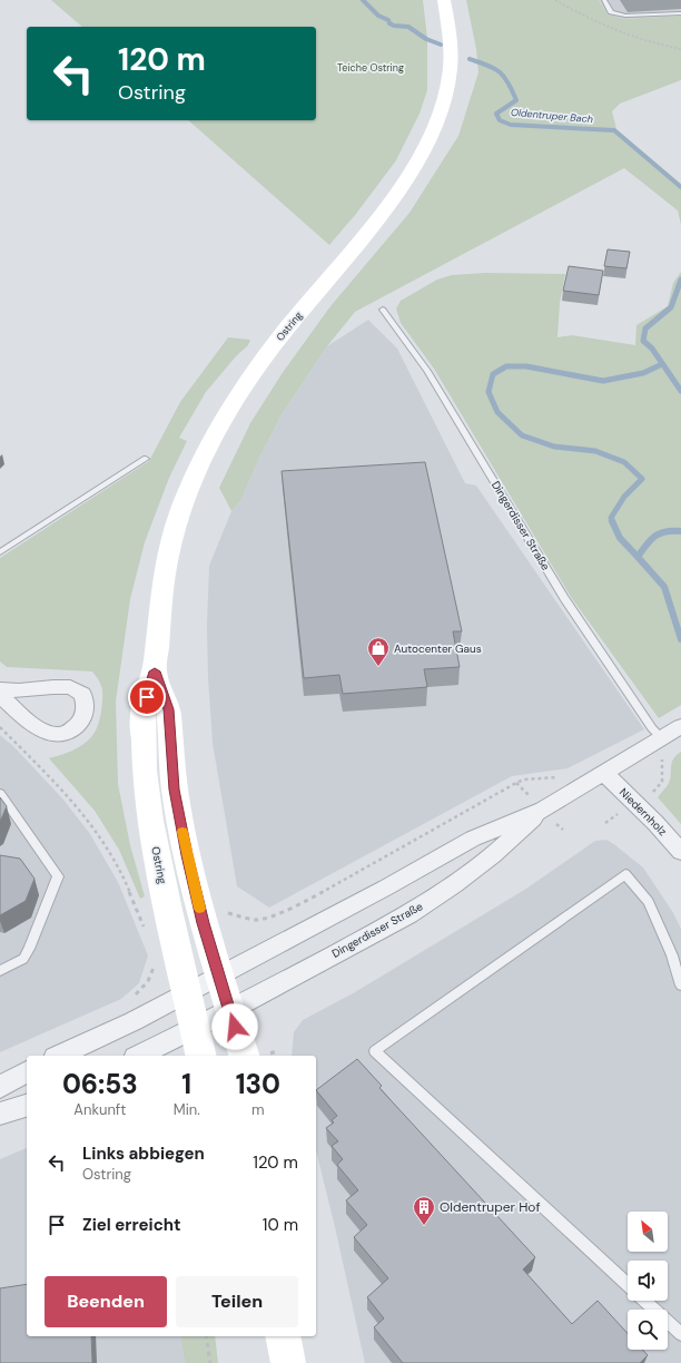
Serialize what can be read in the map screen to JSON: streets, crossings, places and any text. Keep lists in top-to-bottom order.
{
  "streets": {
    "main road": ["Ostring"],
    "street": ["Dingerdisser Straße", "Niedernholz"]
  },
  "crossings": [
    ["Ostring", "Dingerdisser Straße"],
    ["Dingerdisser Straße", "Niedernholz"]
  ],
  "water": ["Oldentruper Bach"],
  "parks": ["Teiche Ostring"],
  "places": {
    "shop": ["Autocenter Gaus"],
    "building": ["Oldentruper Hof"]
  },
  "north": "top left",
  "page": {
    "turn": ["120 m", "Ostring"],
    "eta": [
      "06:53",
      "Ankunft",
      "1",
      "Min.",
      "130",
      "m"
    ],
    "list": [
      {
        "name": "Links abbiegen",
        "note": "Ostring",
        "value": "120 m"
      },
      {
        "name": "Ziel erreicht",
        "value": "10 m"
      }
    ],
    "buttons": ["Beenden", "Teilen"]
  }
}
